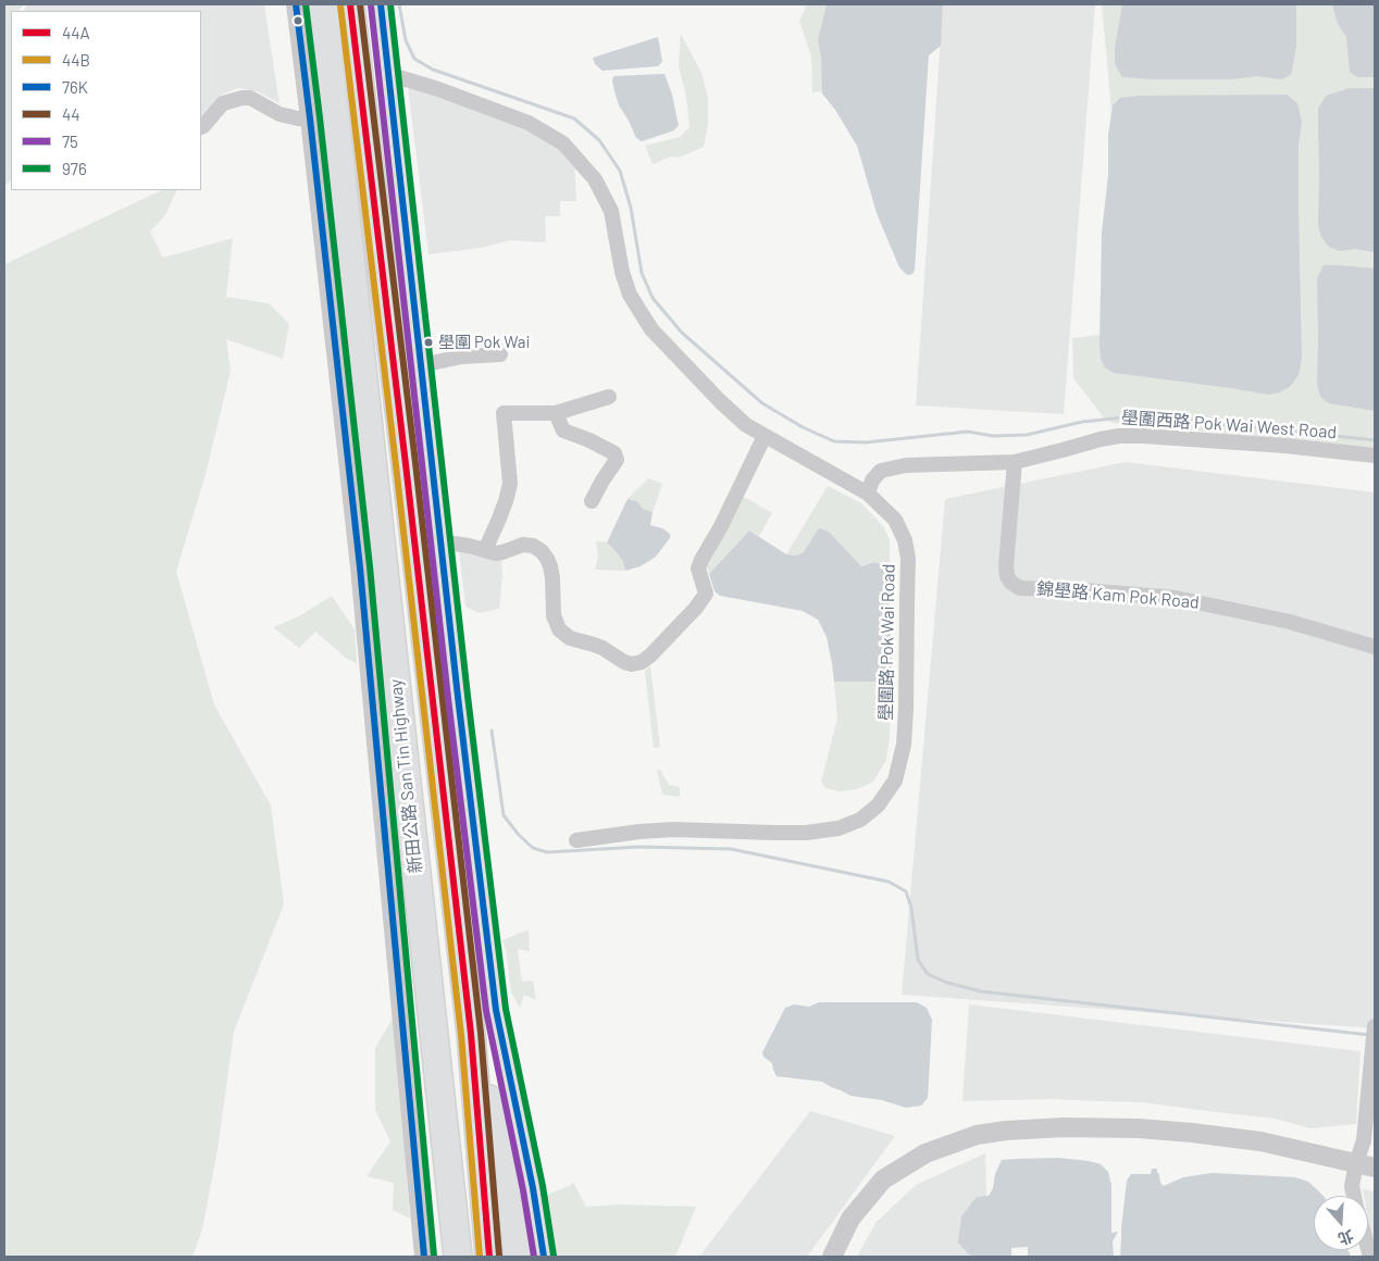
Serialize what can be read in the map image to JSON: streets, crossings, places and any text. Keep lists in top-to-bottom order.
{
  "streets": {
    "highway": ["新田公路 San Tin Highway"],
    "street": ["壆圍西路 Pok Wai West Road", "錦壆路 Kam Pok Road", "壆圍路 Pok Wai Road"]
  },
  "crossings": [
    ["壆圍西路 Pok Wai West Road", "錦壆路 Kam Pok Road"],
    ["壆圍西路 Pok Wai West Road", "壆圍路 Pok Wai Road"]
  ],
  "places": ["壆圍 Pok Wai"],
  "lines": [
    "transit line 44A",
    "transit line 76K",
    "transit line 44",
    "transit line 976",
    "transit line 44B",
    "transit line 75"
  ],
  "legend": [
    "44A",
    "44B",
    "76K",
    "44",
    "75",
    "976"
  ],
  "north": "bottom"
}
